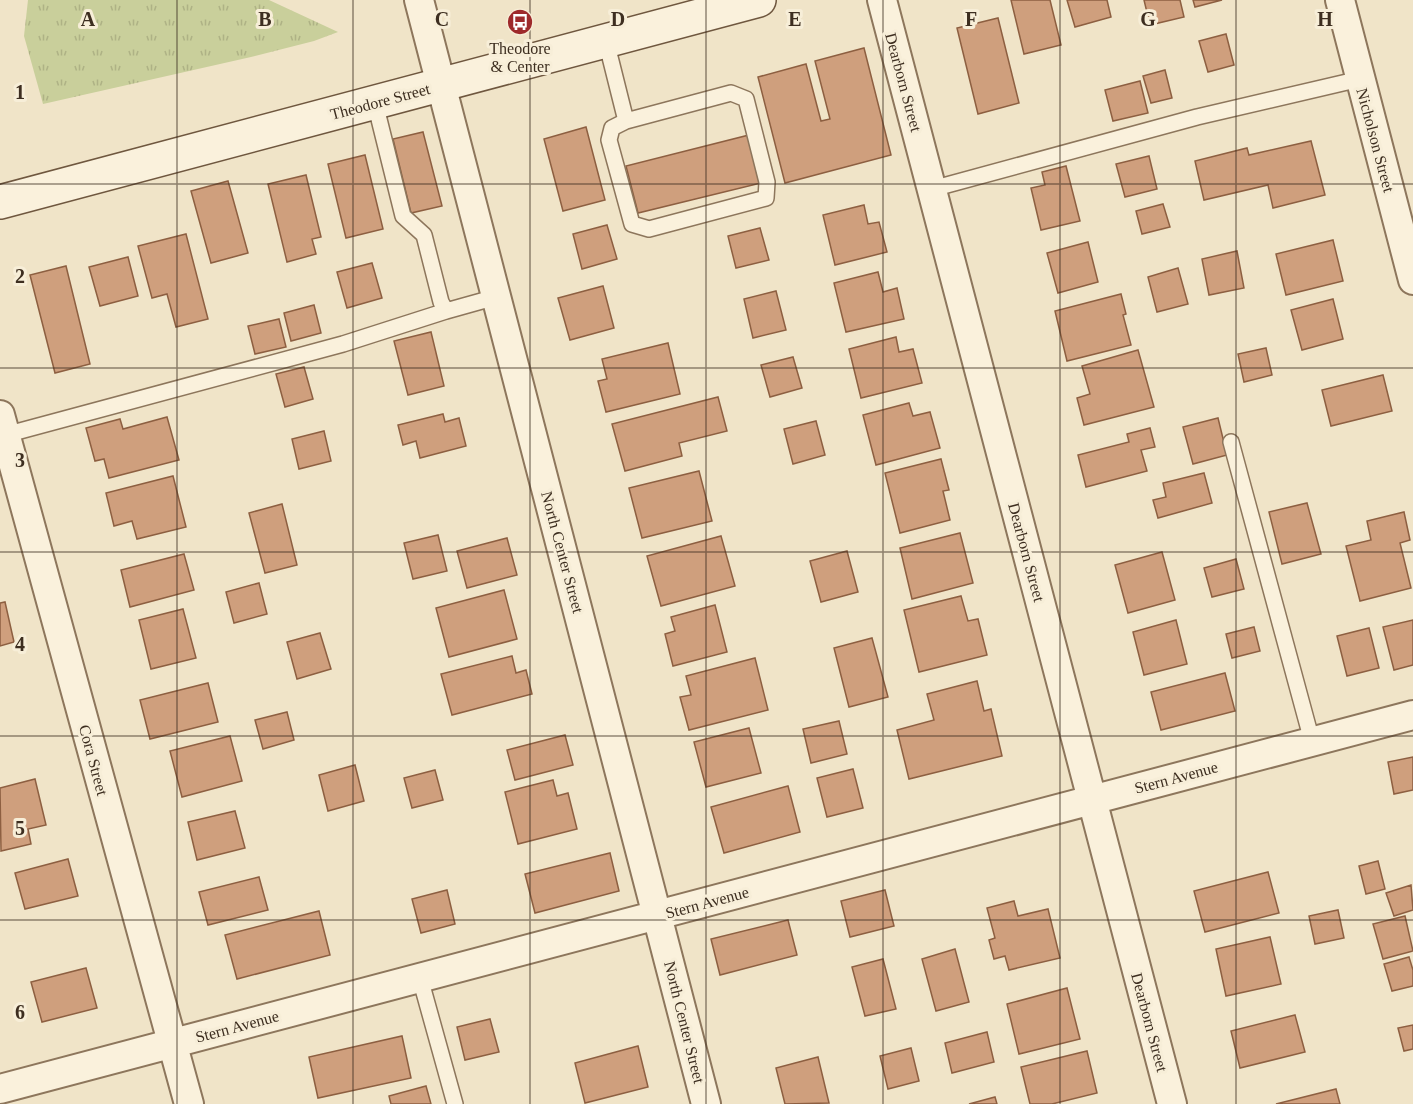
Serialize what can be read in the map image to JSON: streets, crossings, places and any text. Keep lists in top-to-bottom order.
{
  "streets": {
    "main road": ["Theodore Street"],
    "street": [
      "Dearborn Street",
      "Nicholson Street",
      "North Center Street",
      "Cora Street",
      "Stern Avenue"
    ]
  },
  "crossings": [
    ["Dearborn Street", "Stern Avenue"],
    ["Theodore Street", "North Center Street"],
    ["North Center Street", "Stern Avenue"],
    ["Cora Street", "Stern Avenue"]
  ],
  "places": {
    "bus stop": ["Theodore & Center"]
  },
  "grid": {
    "columns": [
      "A",
      "B",
      "C",
      "D",
      "E",
      "F",
      "G",
      "H"
    ],
    "rows": [
      "1",
      "2",
      "3",
      "4",
      "5",
      "6"
    ]
  }
}
